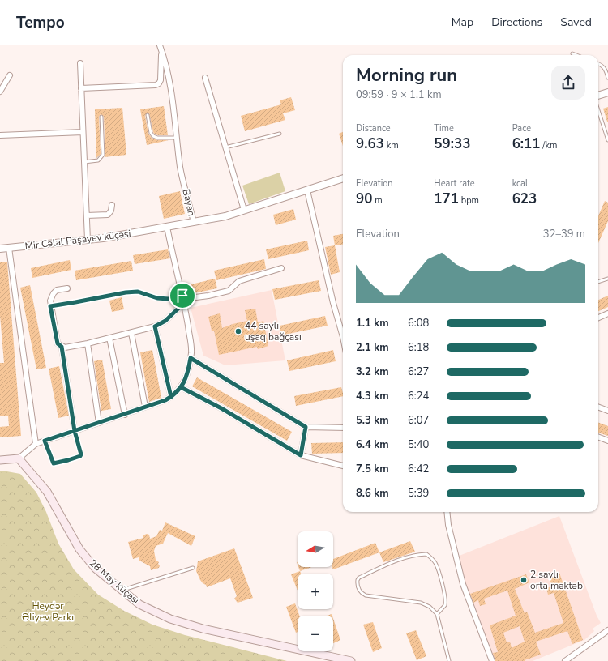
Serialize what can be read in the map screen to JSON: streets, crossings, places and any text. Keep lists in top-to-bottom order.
{
  "streets": {
    "main road": ["28 May küçəsi"],
    "street": ["Bayan", "Mir Cəlal Paşayev küçəsi"]
  },
  "crossings": [
    ["Bayan", "Mir Cəlal Paşayev küçəsi"]
  ],
  "parks": ["Heydər Əliyev Parkı"],
  "places": ["44 saylı uşaq bağçası", "2 saylı orta məktəb"],
  "north": "left",
  "page": {
    "header": "Tempo",
    "nav": ["Map", "Directions", "Saved"],
    "heading": ["Morning run", "09:59 · 9 × 1.1 km"],
    "stats": [
      ["Distance", "9.63 km"],
      ["Time", "59:33"],
      ["Pace", "6:11 /km"],
      ["Elevation", "90 m"],
      ["Heart rate", "171 bpm"],
      ["kcal", "623"]
    ],
    "chart": ["Elevation", "32–39 m"],
    "list": [
      {
        "name": "1.1 km",
        "note": "6:08"
      },
      {
        "name": "2.1 km",
        "note": "6:18"
      },
      {
        "name": "3.2 km",
        "note": "6:27"
      },
      {
        "name": "4.3 km",
        "note": "6:24"
      },
      {
        "name": "5.3 km",
        "note": "6:07"
      },
      {
        "name": "6.4 km",
        "note": "5:40"
      },
      {
        "name": "7.5 km",
        "note": "6:42"
      },
      {
        "name": "8.6 km",
        "note": "5:39"
      }
    ],
    "map_buttons": ["+", "−"]
  }
}
